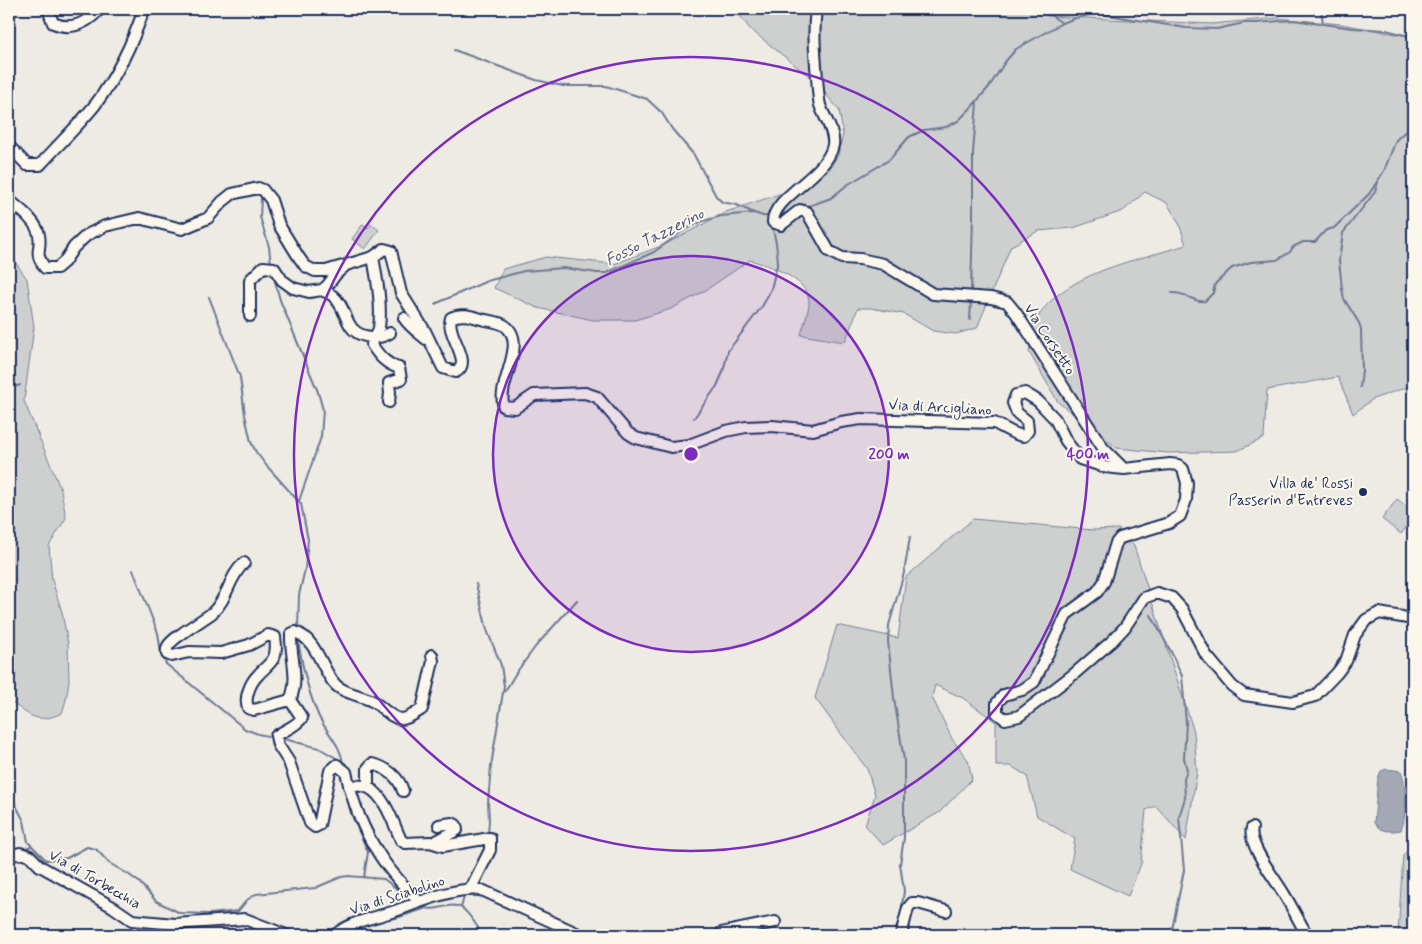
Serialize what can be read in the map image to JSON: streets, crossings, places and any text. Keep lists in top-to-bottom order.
{
  "streets": {
    "street": [
      "Via Corsetto",
      "Via di Arcigliano",
      "Via di Torbecchia",
      "Via di Sciabolino"
    ]
  },
  "crossings": [
    ["Via Corsetto", "Via di Arcigliano"]
  ],
  "water": ["Fosso Tazzerino"],
  "places": ["Villa de' Rossi Passerin d'Entreves"],
  "rings": ["200 m", "400 m"]
}
